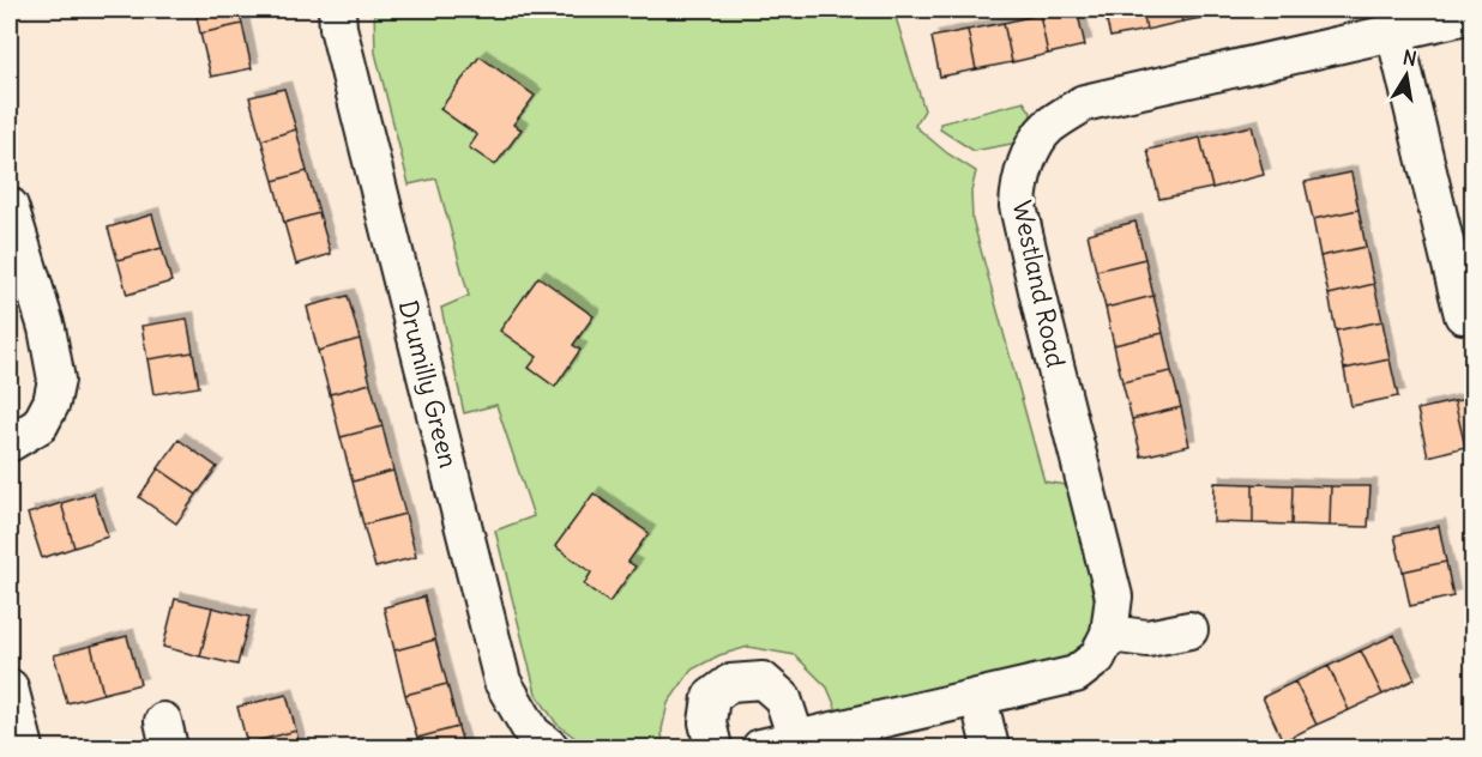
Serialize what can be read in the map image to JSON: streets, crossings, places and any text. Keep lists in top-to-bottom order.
{
  "streets": {
    "street": ["Westland Road", "Drumilly Green"]
  },
  "north": "top"
}
